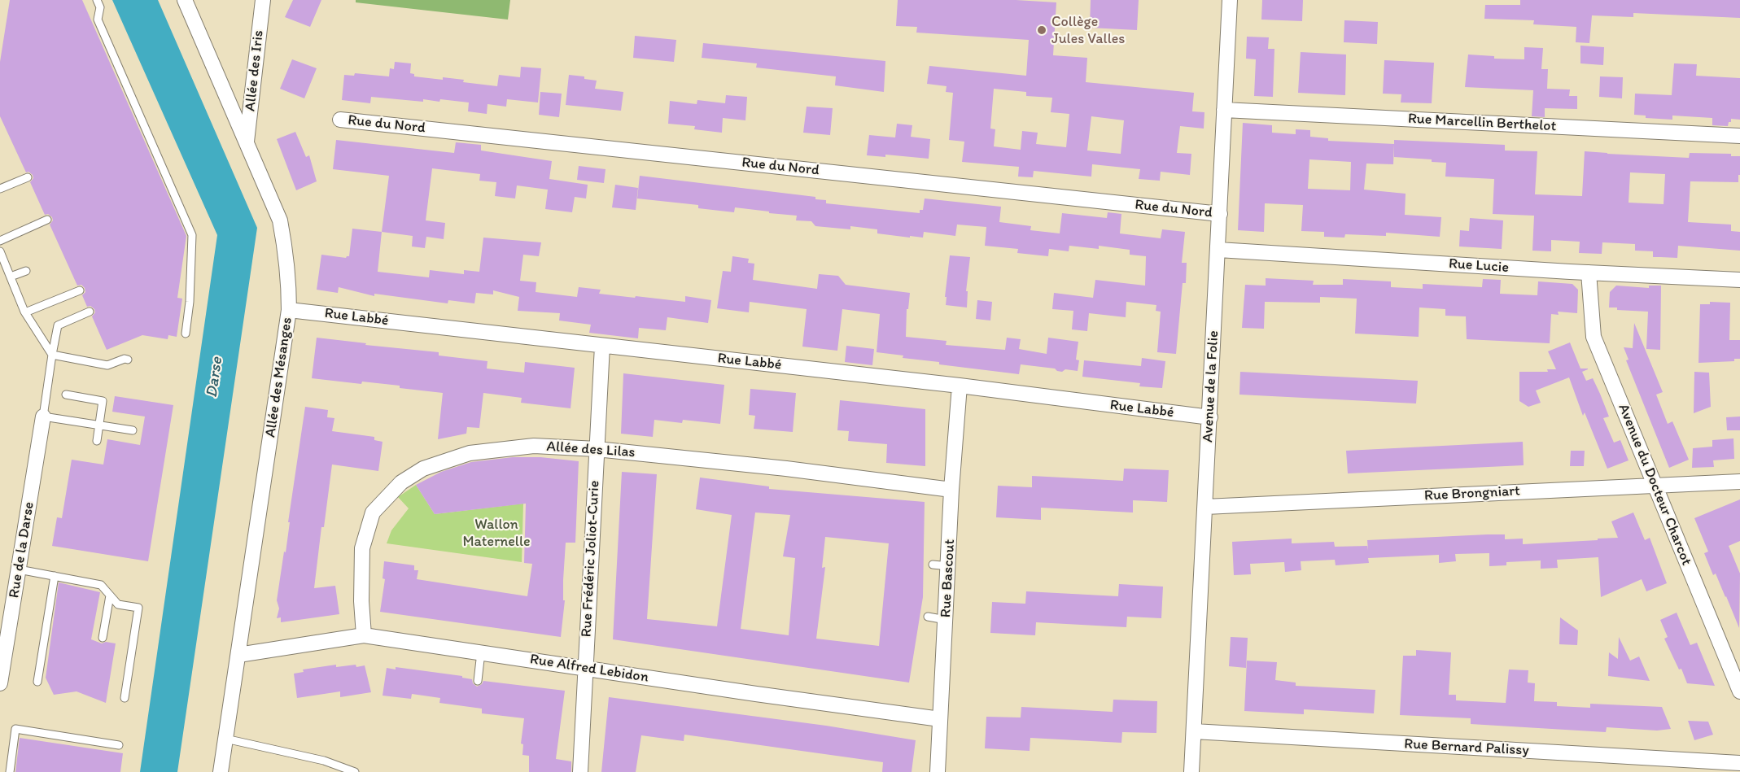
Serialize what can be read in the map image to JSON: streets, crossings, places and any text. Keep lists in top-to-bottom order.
{
  "streets": {
    "street": [
      "Allée des Iris",
      "Rue Marcellin Berthelot",
      "Rue du Nord",
      "Rue Lucie",
      "Rue Labbé",
      "Allée des Mésanges",
      "Avenue de la Folie",
      "Allée des Lilas",
      "Avenue du Docteur Charcot",
      "Rue Brongniart",
      "Rue de la Darse",
      "Rue Frédéric Joliot-Curie",
      "Rue Bascout",
      "Rue Alfred Lebidon",
      "Rue Bernard Palissy"
    ]
  },
  "crossings": [
    ["Allée des Iris", "Allée des Mésanges"],
    ["Rue Marcellin Berthelot", "Avenue de la Folie"],
    ["Rue du Nord", "Avenue de la Folie"],
    ["Rue Lucie", "Avenue de la Folie"],
    ["Rue Lucie", "Avenue du Docteur Charcot"],
    ["Rue Labbé", "Allée des Mésanges"],
    ["Rue Labbé", "Avenue de la Folie"],
    ["Rue Labbé", "Rue Frédéric Joliot-Curie"],
    ["Rue Labbé", "Rue Bascout"],
    ["Allée des Mésanges", "Rue Alfred Lebidon"],
    ["Avenue de la Folie", "Rue Brongniart"],
    ["Avenue de la Folie", "Rue Bernard Palissy"],
    ["Allée des Lilas", "Rue Frédéric Joliot-Curie"],
    ["Allée des Lilas", "Rue Bascout"],
    ["Allée des Lilas", "Rue Alfred Lebidon"],
    ["Avenue du Docteur Charcot", "Rue Brongniart"],
    ["Rue Frédéric Joliot-Curie", "Rue Alfred Lebidon"],
    ["Rue Bascout", "Rue Alfred Lebidon"]
  ],
  "water": ["Darse"],
  "parks": ["Wallon Maternelle"],
  "places": ["Collège Jules Valles"]
}
